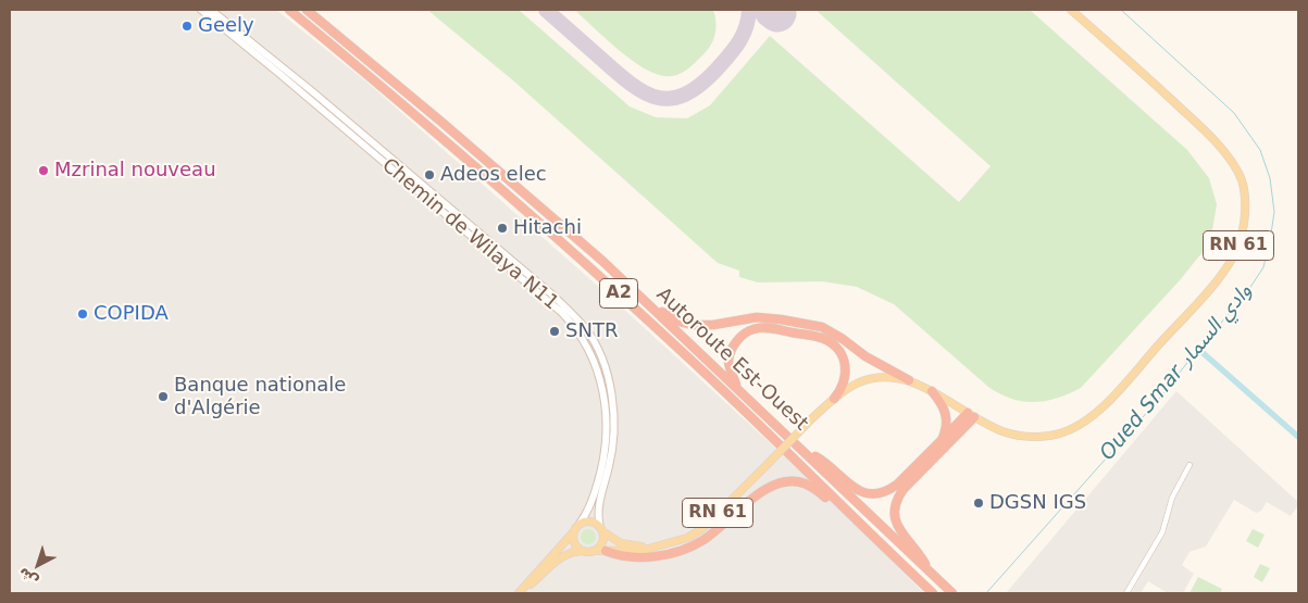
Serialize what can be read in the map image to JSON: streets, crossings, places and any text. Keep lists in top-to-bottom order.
{
  "streets": {
    "highway": ["A2", "Autoroute Est-Ouest"],
    "main road": ["Chemin de Wilaya N11", "RN 61"]
  },
  "crossings": [
    ["Chemin de Wilaya N11", "RN 61"]
  ],
  "water": ["Oued Smar وادي السمار"],
  "places": [
    "Geely",
    "Mzrinal nouveau",
    "Adeos elec",
    "Hitachi",
    "COPIDA",
    "SNTR",
    "Banque nationale d'Algérie",
    "DGSN IGS"
  ],
  "north": "bottom left"
}
